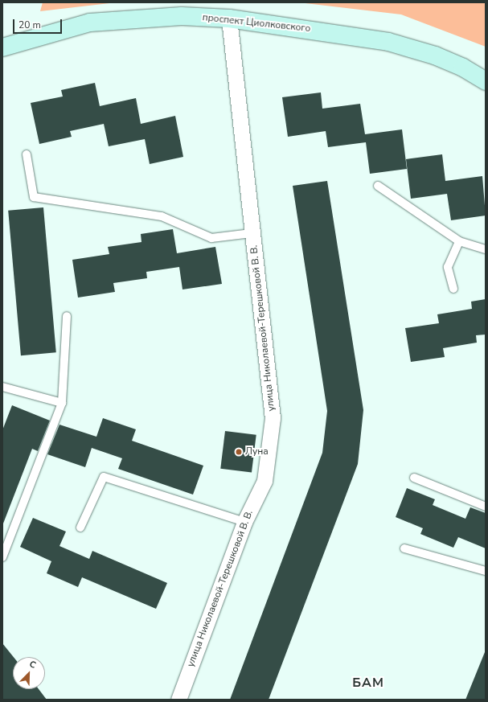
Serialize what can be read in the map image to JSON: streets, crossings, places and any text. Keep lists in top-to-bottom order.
{
  "streets": {
    "main road": ["проспект Циолковского"],
    "street": ["улица Николаевой-Терешковой В. В."]
  },
  "crossings": [
    ["проспект Циолковского", "улица Николаевой-Терешковой В. В."]
  ],
  "districts": ["БАМ"],
  "places": ["Луна"],
  "scale_bar": "20 m",
  "north": "top right"
}
